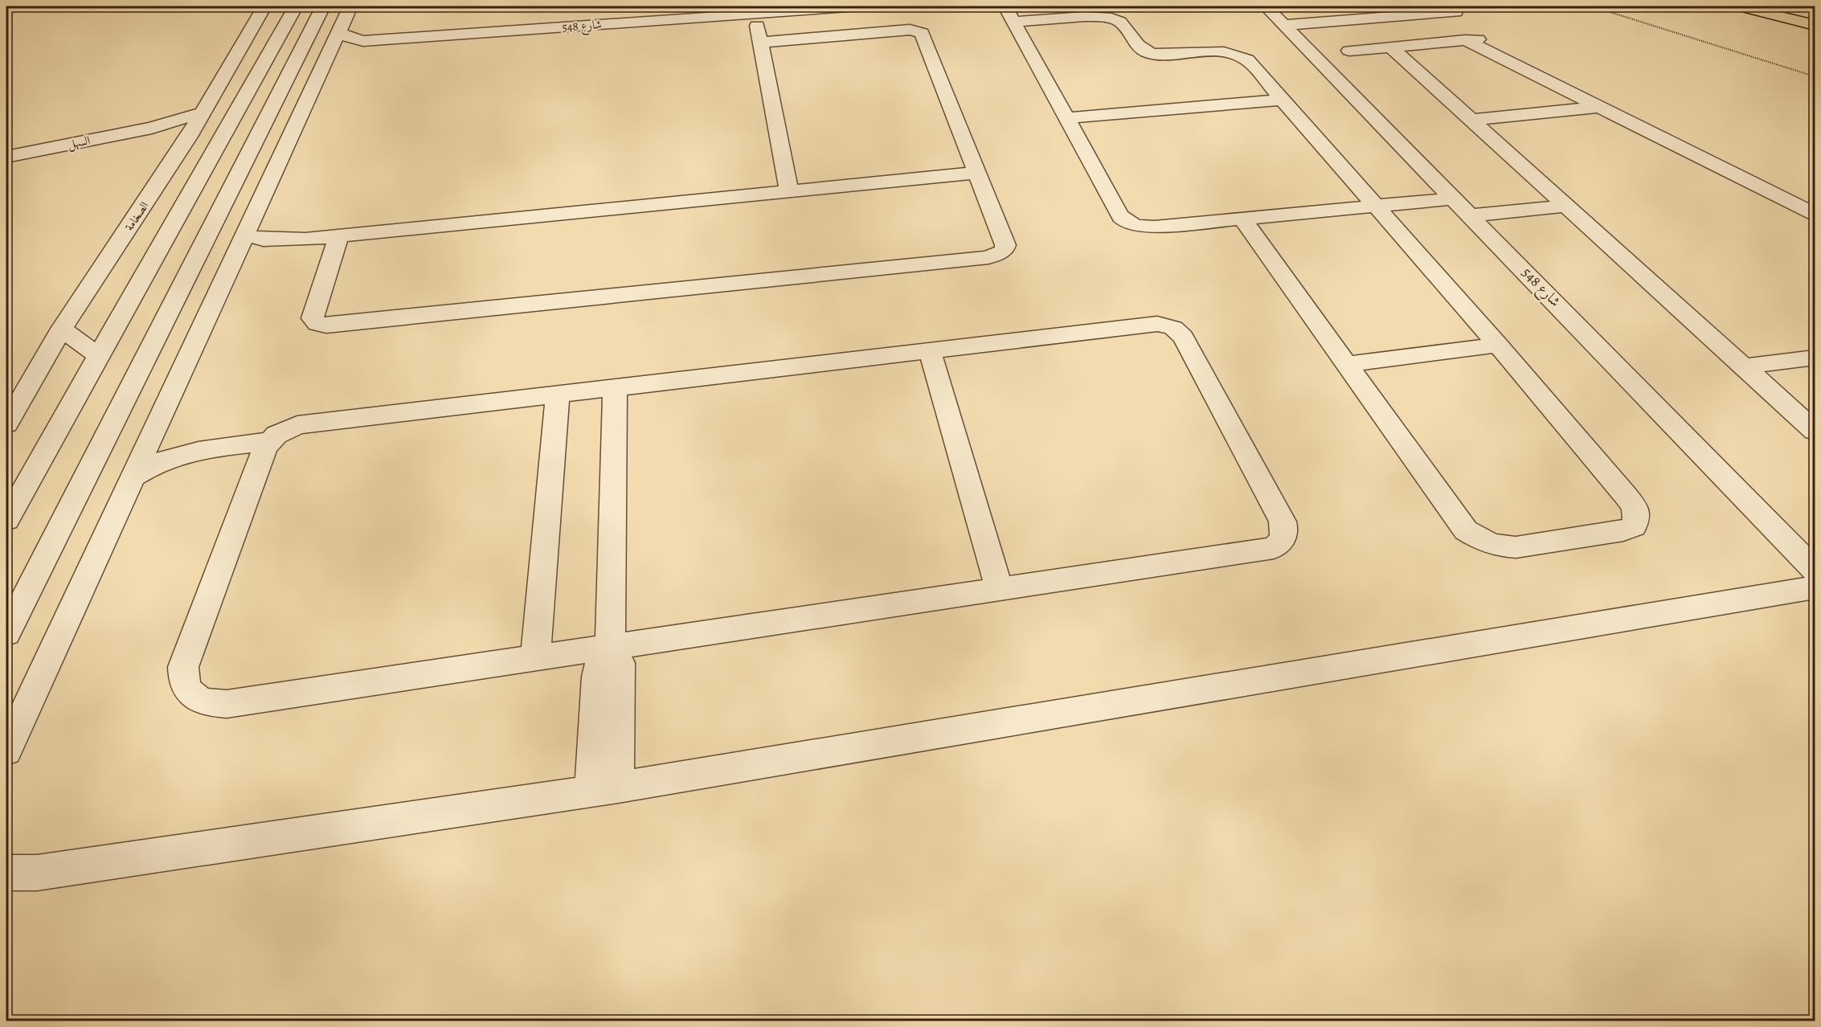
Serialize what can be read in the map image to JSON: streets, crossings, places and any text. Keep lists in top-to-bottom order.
{
  "streets": {
    "street": ["شارع 548", "السهل", "الصخامة"]
  },
  "crossings": [
    ["السهل", "الصخامة"]
  ]
}
